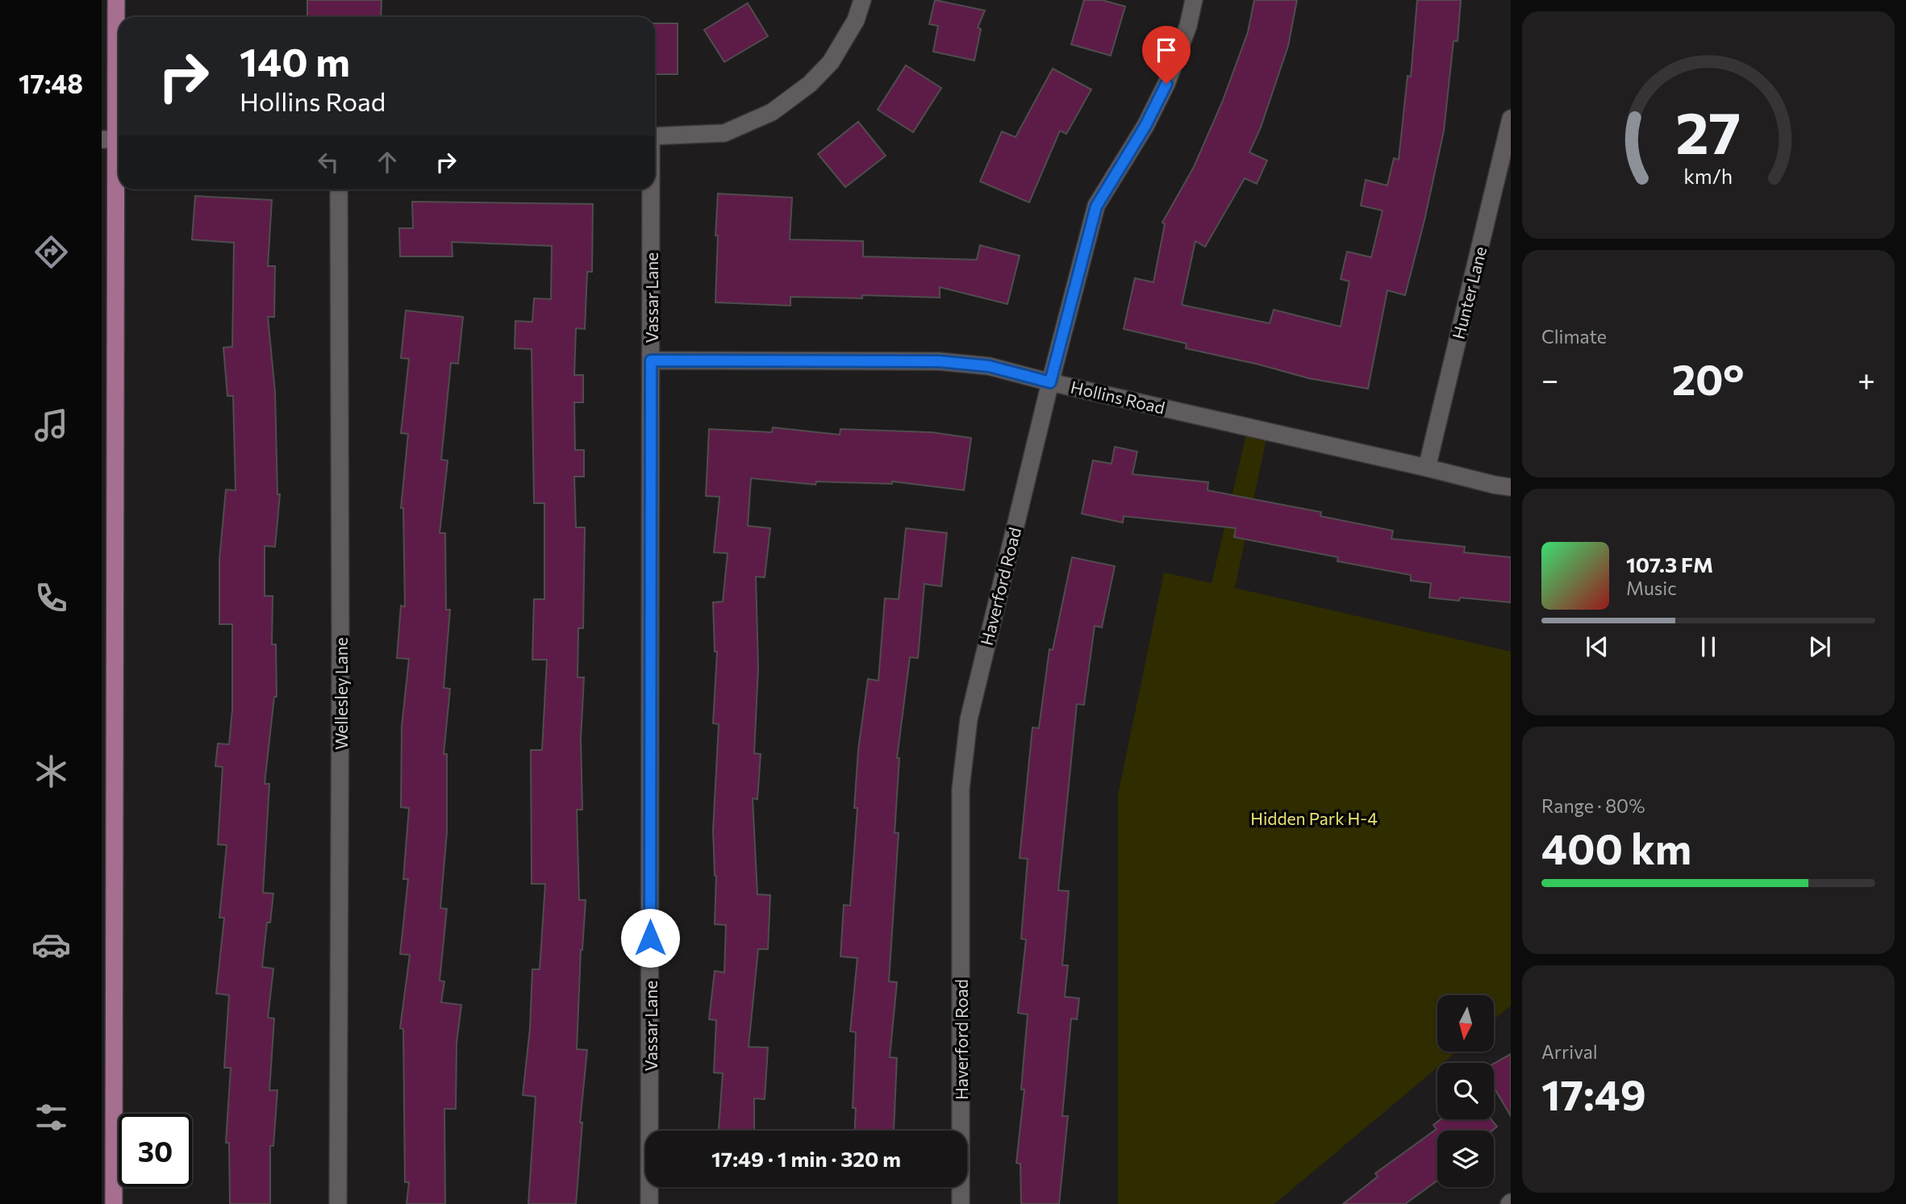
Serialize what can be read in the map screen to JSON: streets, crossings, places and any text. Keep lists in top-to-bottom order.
{
  "streets": {
    "street": [
      "Hunter Lane",
      "Vassar Lane",
      "Hollins Road",
      "Haverford Road",
      "Wellesley Lane"
    ]
  },
  "crossings": [
    ["Hunter Lane", "Hollins Road"],
    ["Vassar Lane", "Hollins Road"],
    ["Hollins Road", "Haverford Road"]
  ],
  "parks": ["Hidden Park H-4"],
  "north": "bottom",
  "page": {
    "tabs": "17:48",
    "turn": ["140 m", "Hollins Road"],
    "tile": [
      "Climate",
      ["Range · 80%", "400 km"],
      ["Arrival", "17:49"]
    ],
    "heat": ["−", "20°", "+"],
    "song": ["107.3 FM", "Music"],
    "limit": "30",
    "trip": "17:49 · 1 min · 320 m",
    "gauge": ["27", "km/h"]
  }
}
